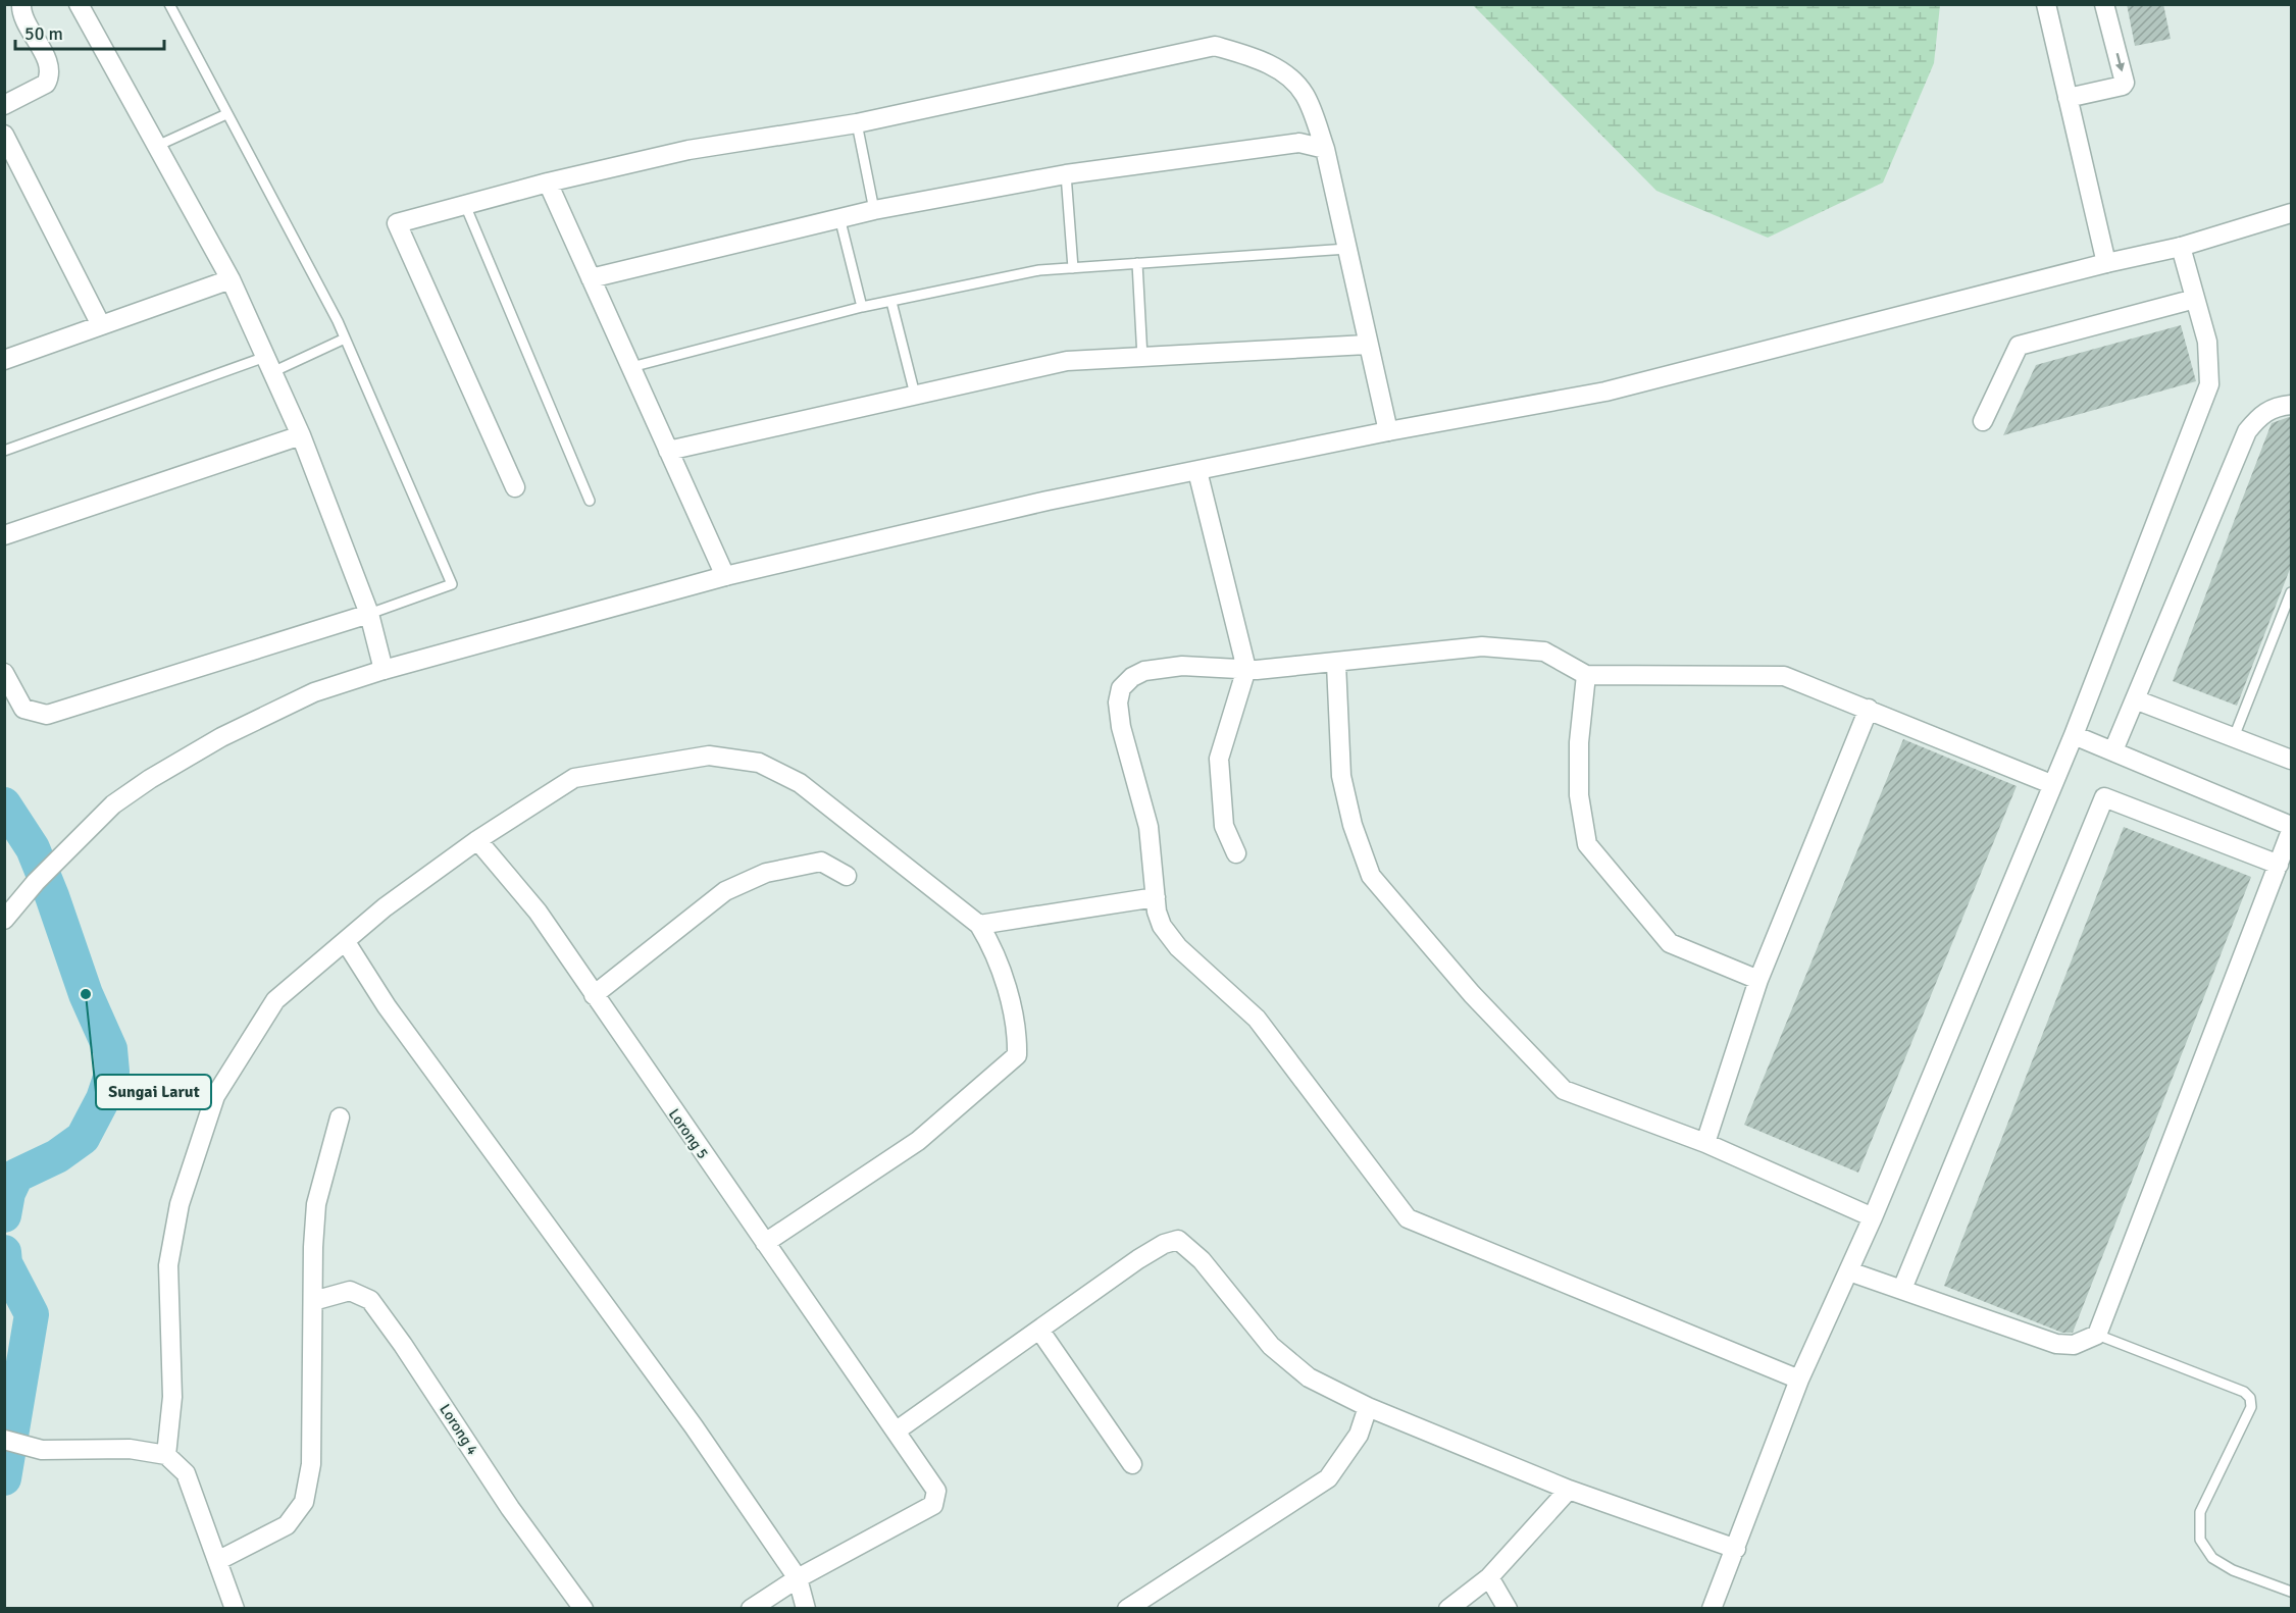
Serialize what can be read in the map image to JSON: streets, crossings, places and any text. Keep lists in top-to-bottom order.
{
  "streets": {
    "street": ["Lorong 5", "Lorong 4"]
  },
  "places": ["Sungai Larut"],
  "scale_bar": "50 m"
}
